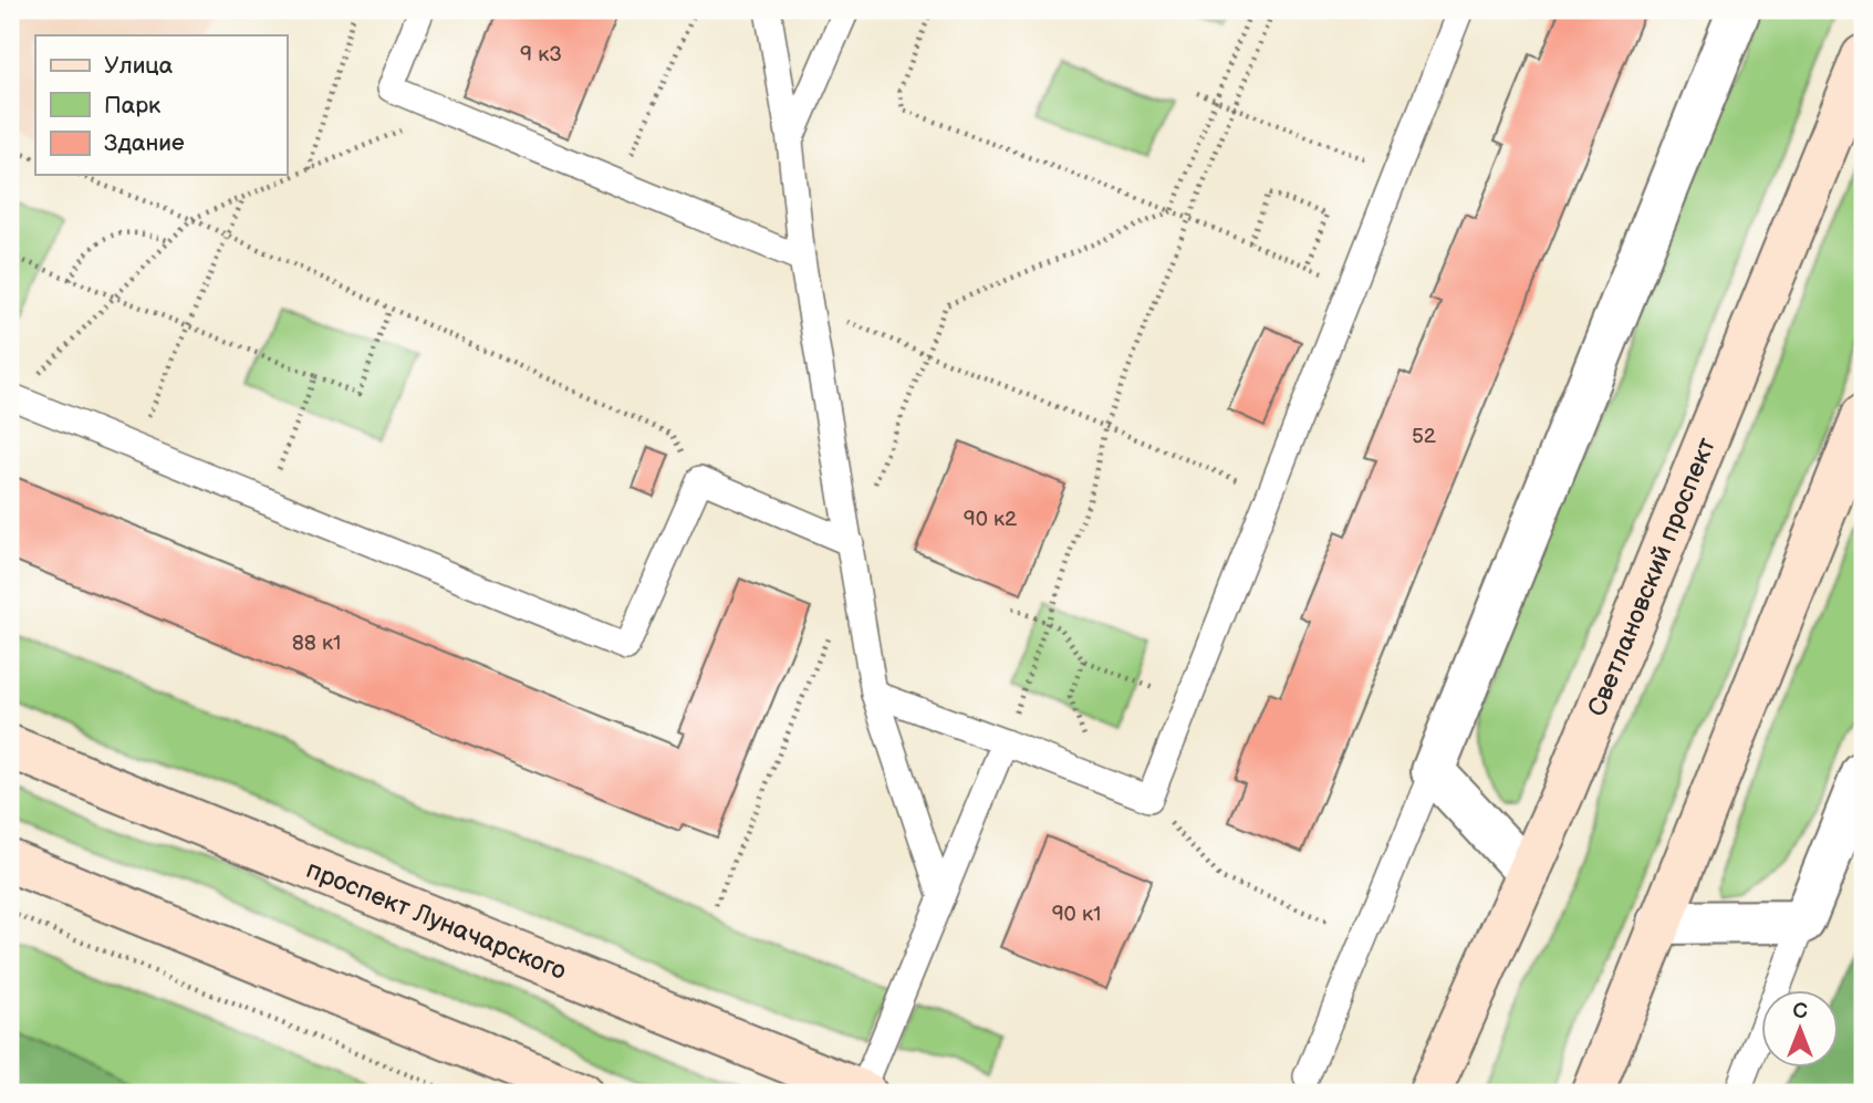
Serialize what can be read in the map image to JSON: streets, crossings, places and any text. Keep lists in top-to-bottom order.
{
  "streets": {
    "main road": ["Светлановский проспект", "проспект Луначарского"]
  },
  "house_numbers": [
    "9 к3",
    "52",
    "90 к2",
    "88 к1",
    "90 к1"
  ],
  "legend": ["Улица", "Парк", "Здание"],
  "north": "top"
}
